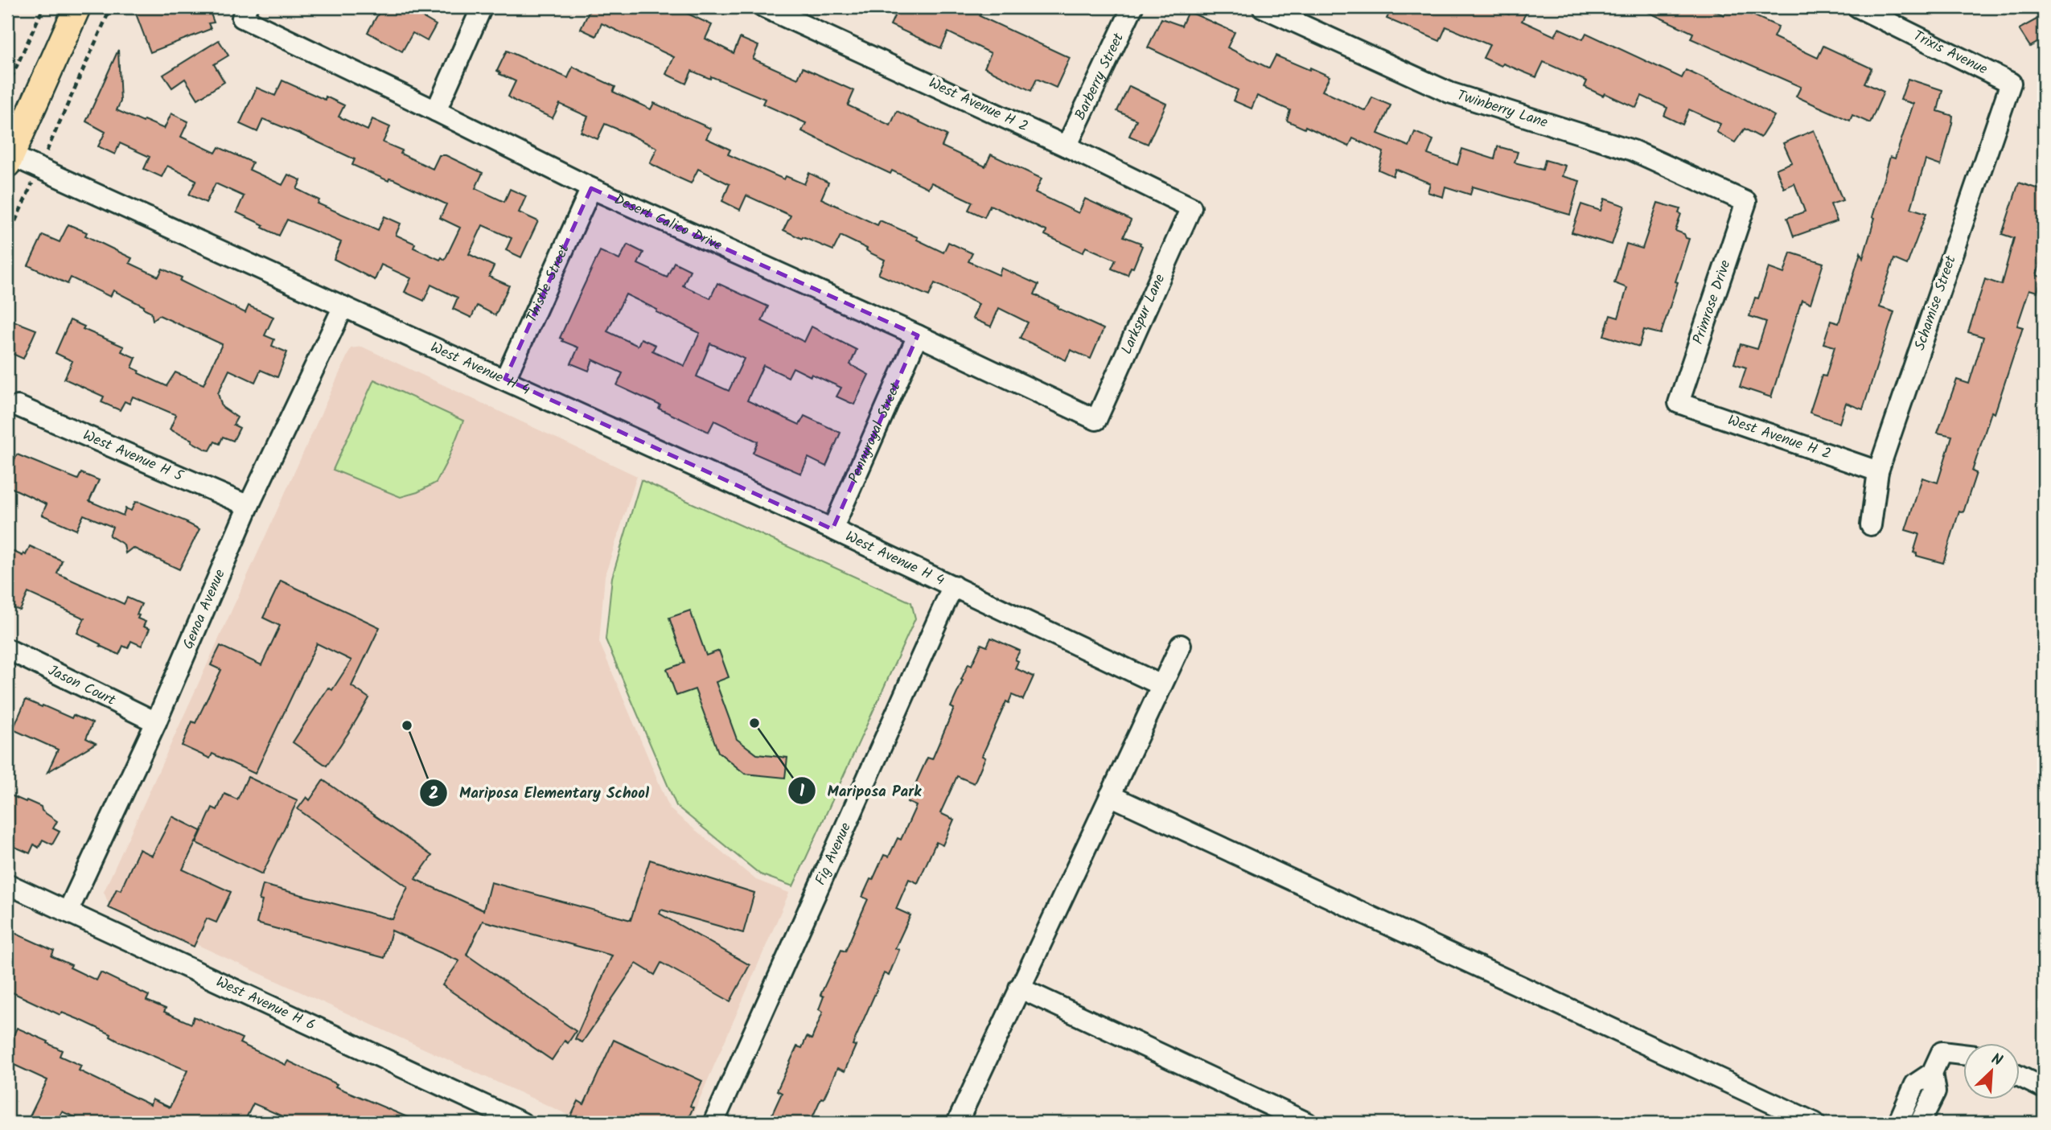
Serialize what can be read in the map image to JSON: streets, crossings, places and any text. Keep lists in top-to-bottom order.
{
  "streets": {
    "street": [
      "Trixis Avenue",
      "Barberry Street",
      "West Avenue H 2",
      "Twinberry Lane",
      "Desert Calico Drive",
      "Thistle Street",
      "Primrose Drive",
      "Schamise Street",
      "Larkspur Lane",
      "West Avenue H 4",
      "Pennyroyal Street",
      "West Avenue H 5",
      "Genoa Avenue",
      "Jason Court",
      "Fig Avenue",
      "West Avenue H 6"
    ]
  },
  "crossings": [
    ["Trixis Avenue", "Schamise Street"],
    ["Barberry Street", "West Avenue H 2"],
    ["West Avenue H 2", "Primrose Drive"],
    ["West Avenue H 2", "Schamise Street"],
    ["West Avenue H 2", "Larkspur Lane"],
    ["Twinberry Lane", "Primrose Drive"],
    ["Desert Calico Drive", "Thistle Street"],
    ["Desert Calico Drive", "Larkspur Lane"],
    ["Desert Calico Drive", "Pennyroyal Street"],
    ["Thistle Street", "West Avenue H 4"],
    ["West Avenue H 4", "Pennyroyal Street"],
    ["West Avenue H 4", "Genoa Avenue"],
    ["West Avenue H 4", "Fig Avenue"],
    ["West Avenue H 5", "Genoa Avenue"],
    ["Genoa Avenue", "Jason Court"],
    ["Genoa Avenue", "West Avenue H 6"]
  ],
  "places": ["Mariposa Park", "Mariposa Elementary School"],
  "north": "top right"
}
